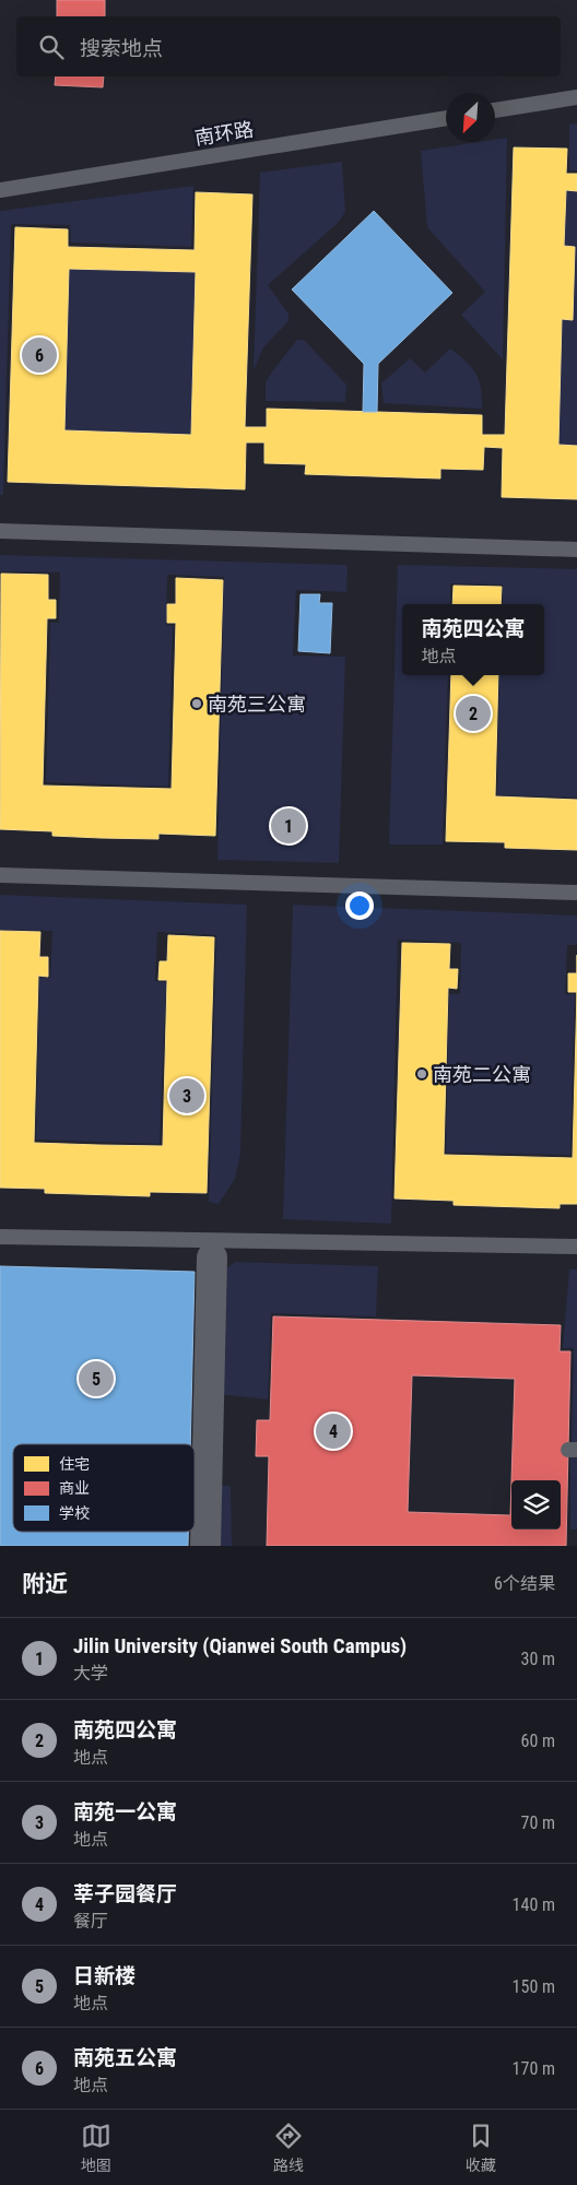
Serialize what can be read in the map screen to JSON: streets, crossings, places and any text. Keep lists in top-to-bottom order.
{
  "streets": {
    "lane": ["南环路"]
  },
  "places": ["南苑三公寓", "南苑二公寓"],
  "legend": ["住宅", "商业", "学校"],
  "north": "bottom left",
  "page": {
    "search": "搜索地点",
    "pins": [
      "6",
      "2",
      "1",
      "3",
      "5",
      "4"
    ],
    "popup": ["南苑四公寓", "地点"],
    "heading": ["附近", "6个结果"],
    "list": [
      {
        "mark": "1",
        "name": "Jilin University (Qianwei South Campus)",
        "note": "大学",
        "value": "30 m"
      },
      {
        "mark": "2",
        "name": "南苑四公寓",
        "note": "地点",
        "value": "60 m"
      },
      {
        "mark": "3",
        "name": "南苑一公寓",
        "note": "地点",
        "value": "70 m"
      },
      {
        "mark": "4",
        "name": "莘子园餐厅",
        "note": "餐厅",
        "value": "140 m"
      },
      {
        "mark": "5",
        "name": "日新楼",
        "note": "地点",
        "value": "150 m"
      },
      {
        "mark": "6",
        "name": "南苑五公寓",
        "note": "地点",
        "value": "170 m"
      }
    ],
    "nav": ["地图", "路线", "收藏"]
  }
}
